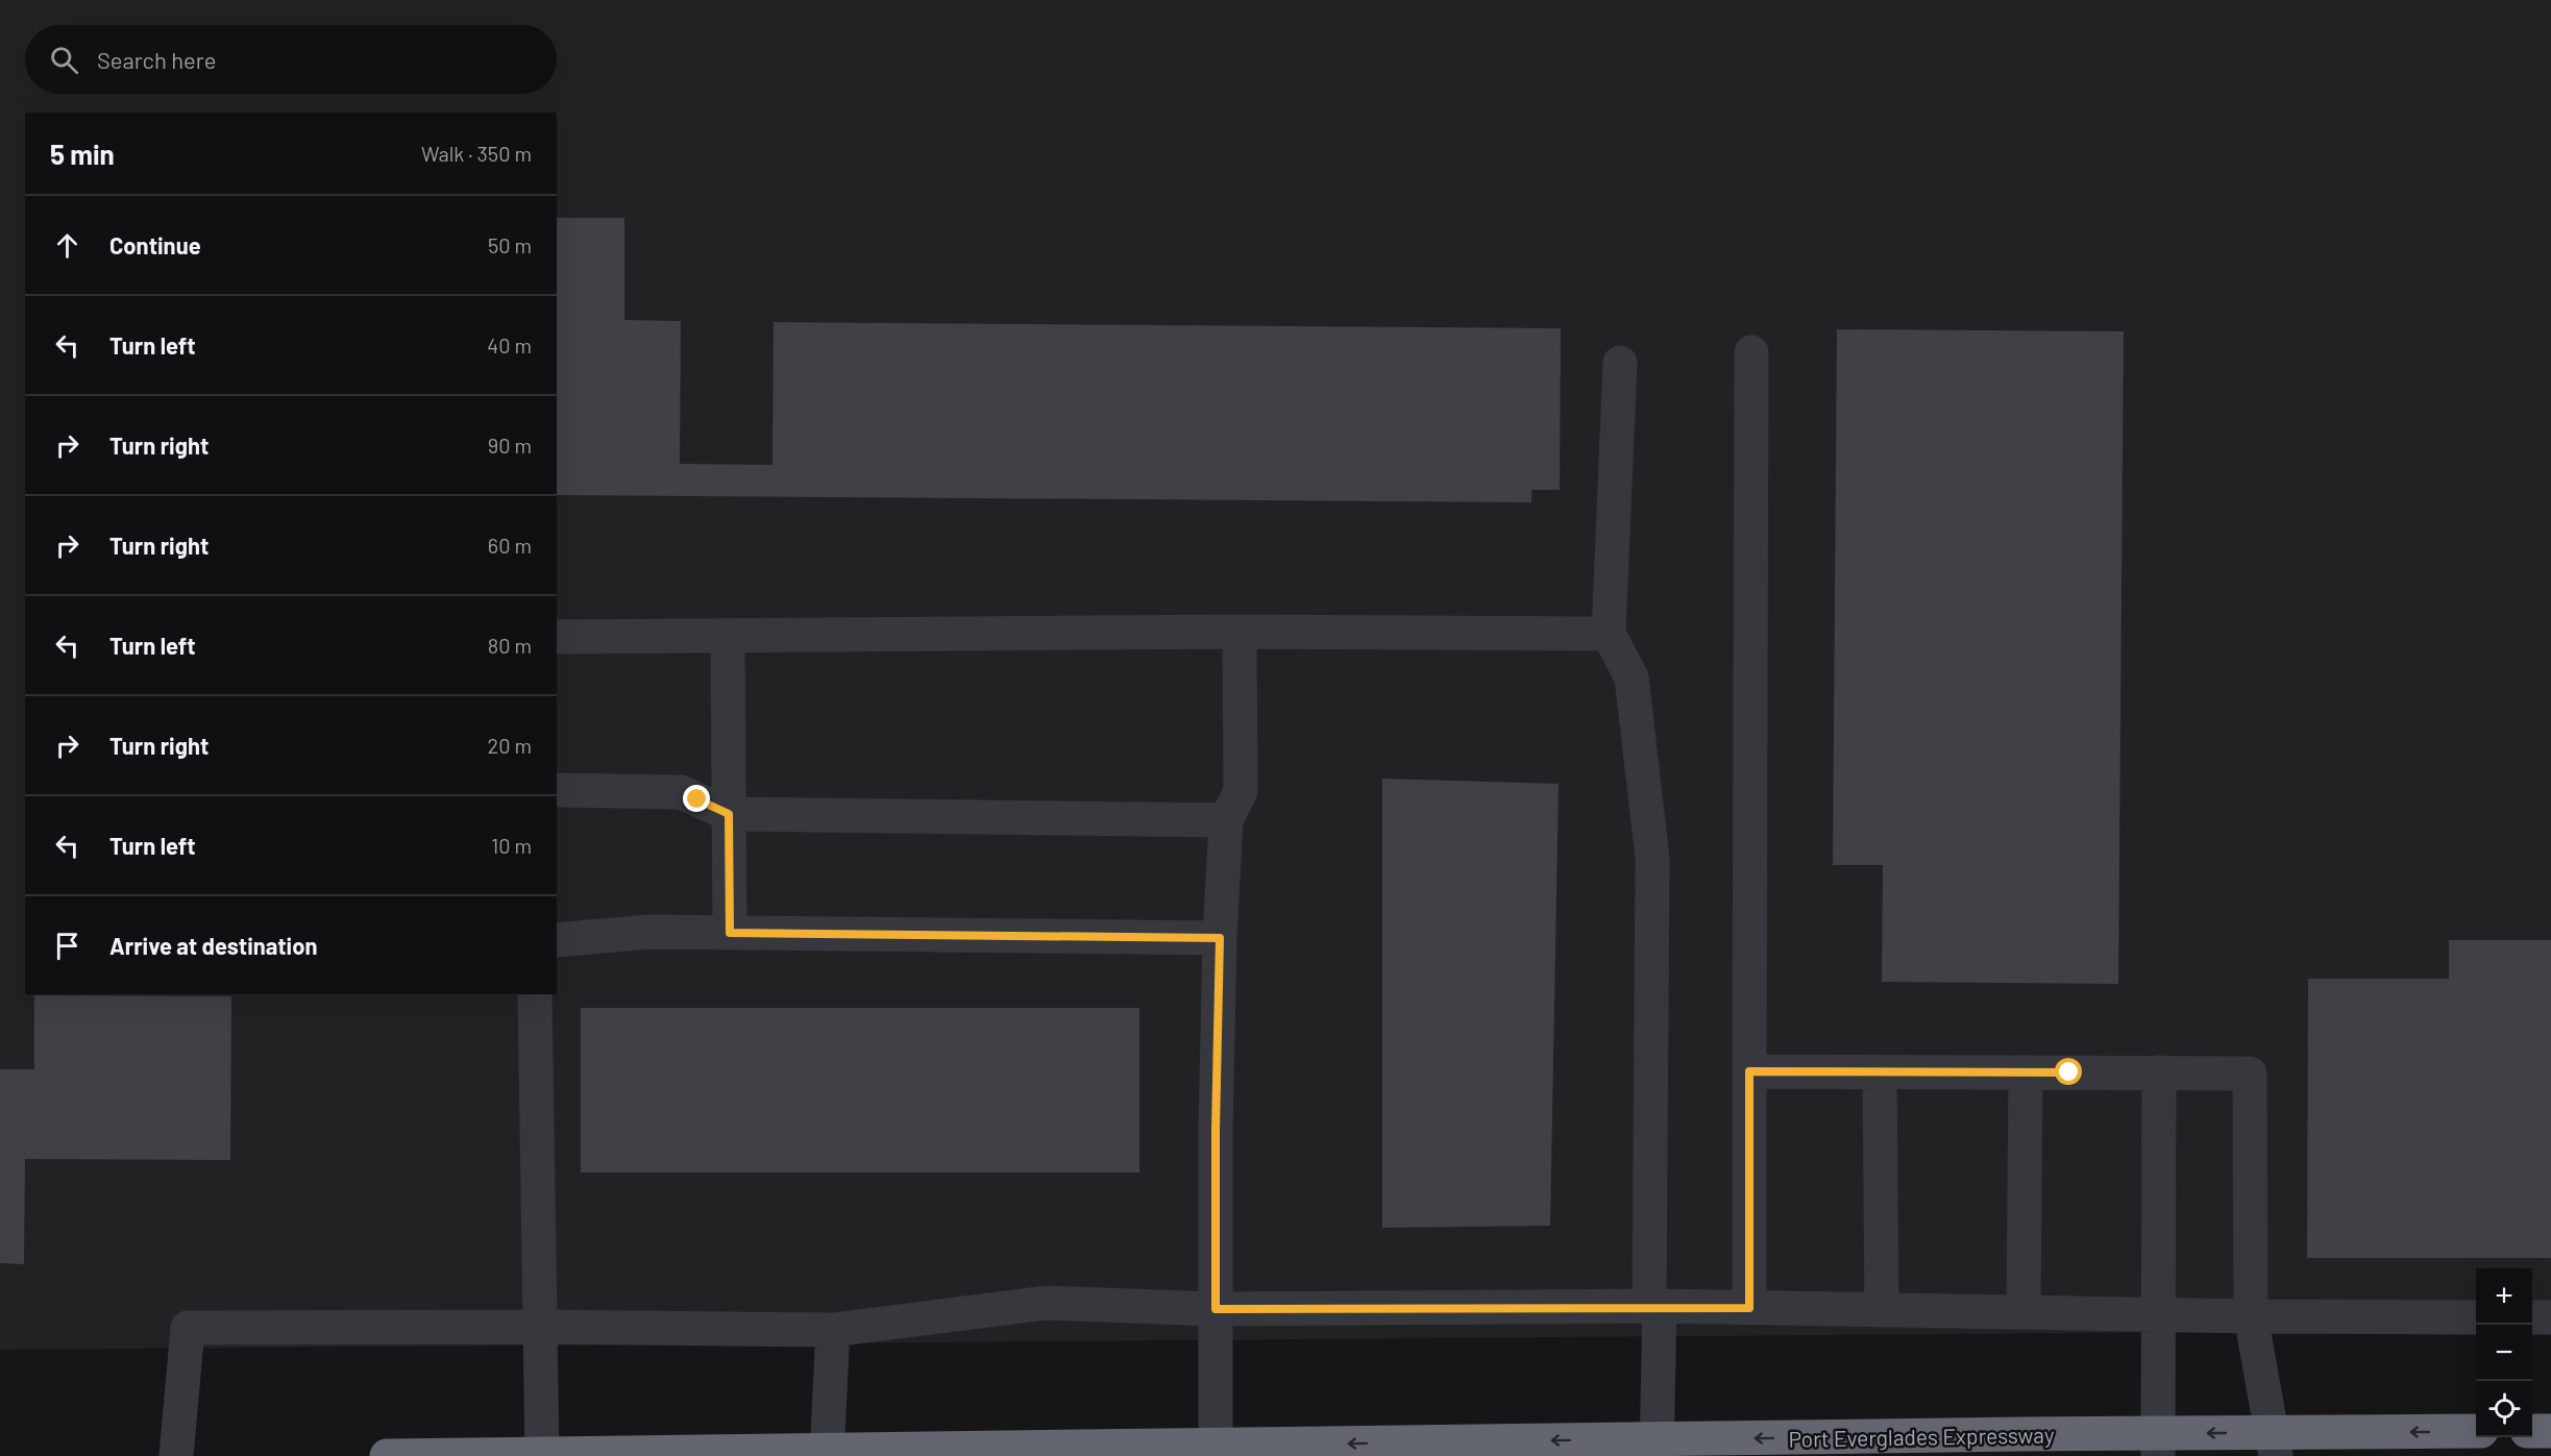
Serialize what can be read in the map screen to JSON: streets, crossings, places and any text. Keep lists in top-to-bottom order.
{
  "streets": {
    "highway": ["Port Everglades Expressway"]
  },
  "one_way": ["Port Everglades Expressway"],
  "page": {
    "search": "Search here",
    "heading": ["5 min", "Walk · 350 m"],
    "list": [
      ["Continue", "50 m"],
      ["Turn left", "40 m"],
      ["Turn right", "90 m"],
      ["Turn right", "60 m"],
      ["Turn left", "80 m"],
      ["Turn right", "20 m"],
      ["Turn left", "10 m"],
      "Arrive at destination"
    ],
    "map_buttons": ["+", "−"]
  }
}
